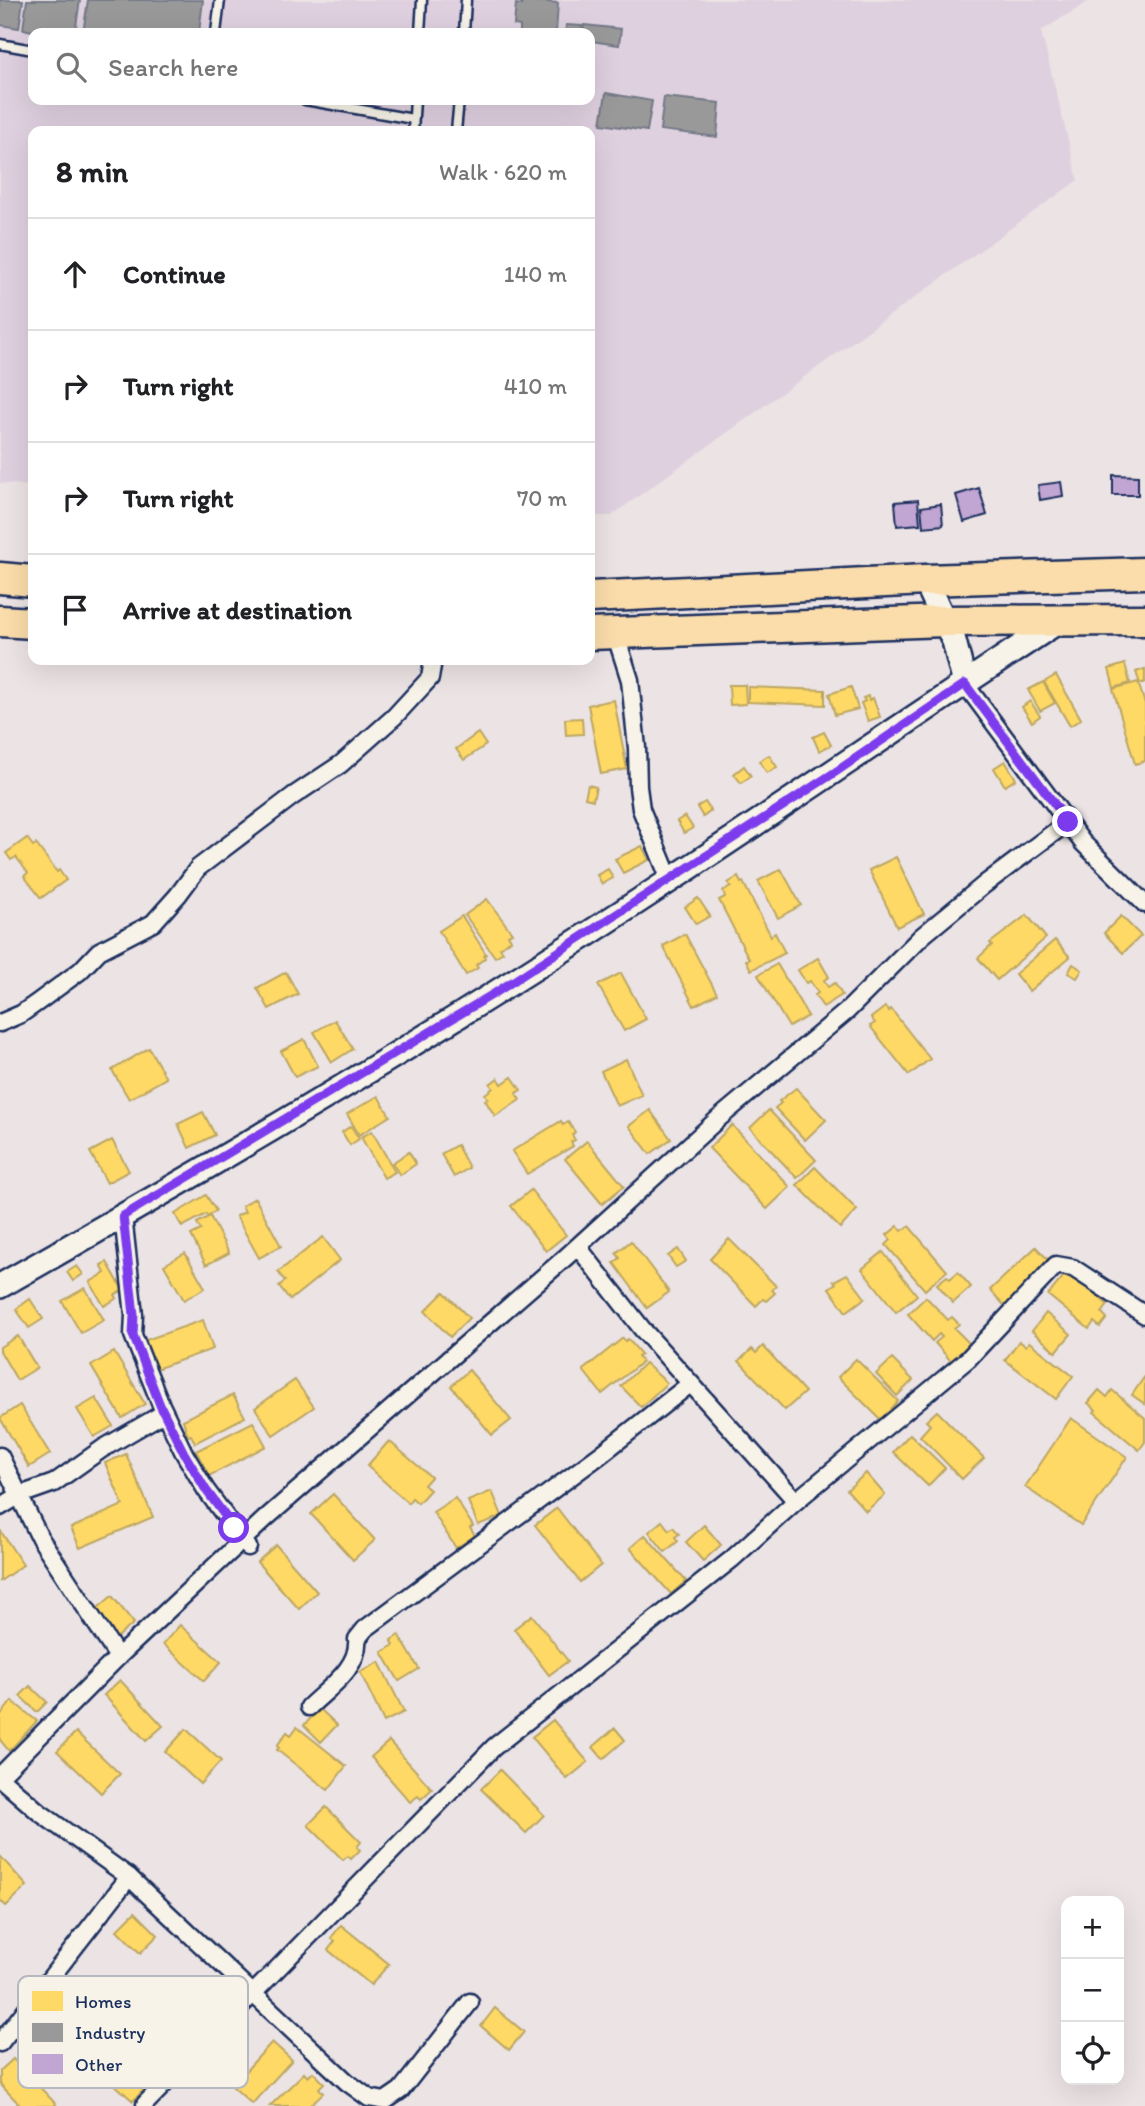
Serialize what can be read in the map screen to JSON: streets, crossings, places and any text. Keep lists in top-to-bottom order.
{
  "legend": ["Homes", "Industry", "Other"],
  "page": {
    "search": "Search here",
    "heading": ["8 min", "Walk · 620 m"],
    "list": [
      ["Continue", "140 m"],
      ["Turn right", "410 m"],
      ["Turn right", "70 m"],
      "Arrive at destination"
    ],
    "map_buttons": ["+", "−"]
  }
}
